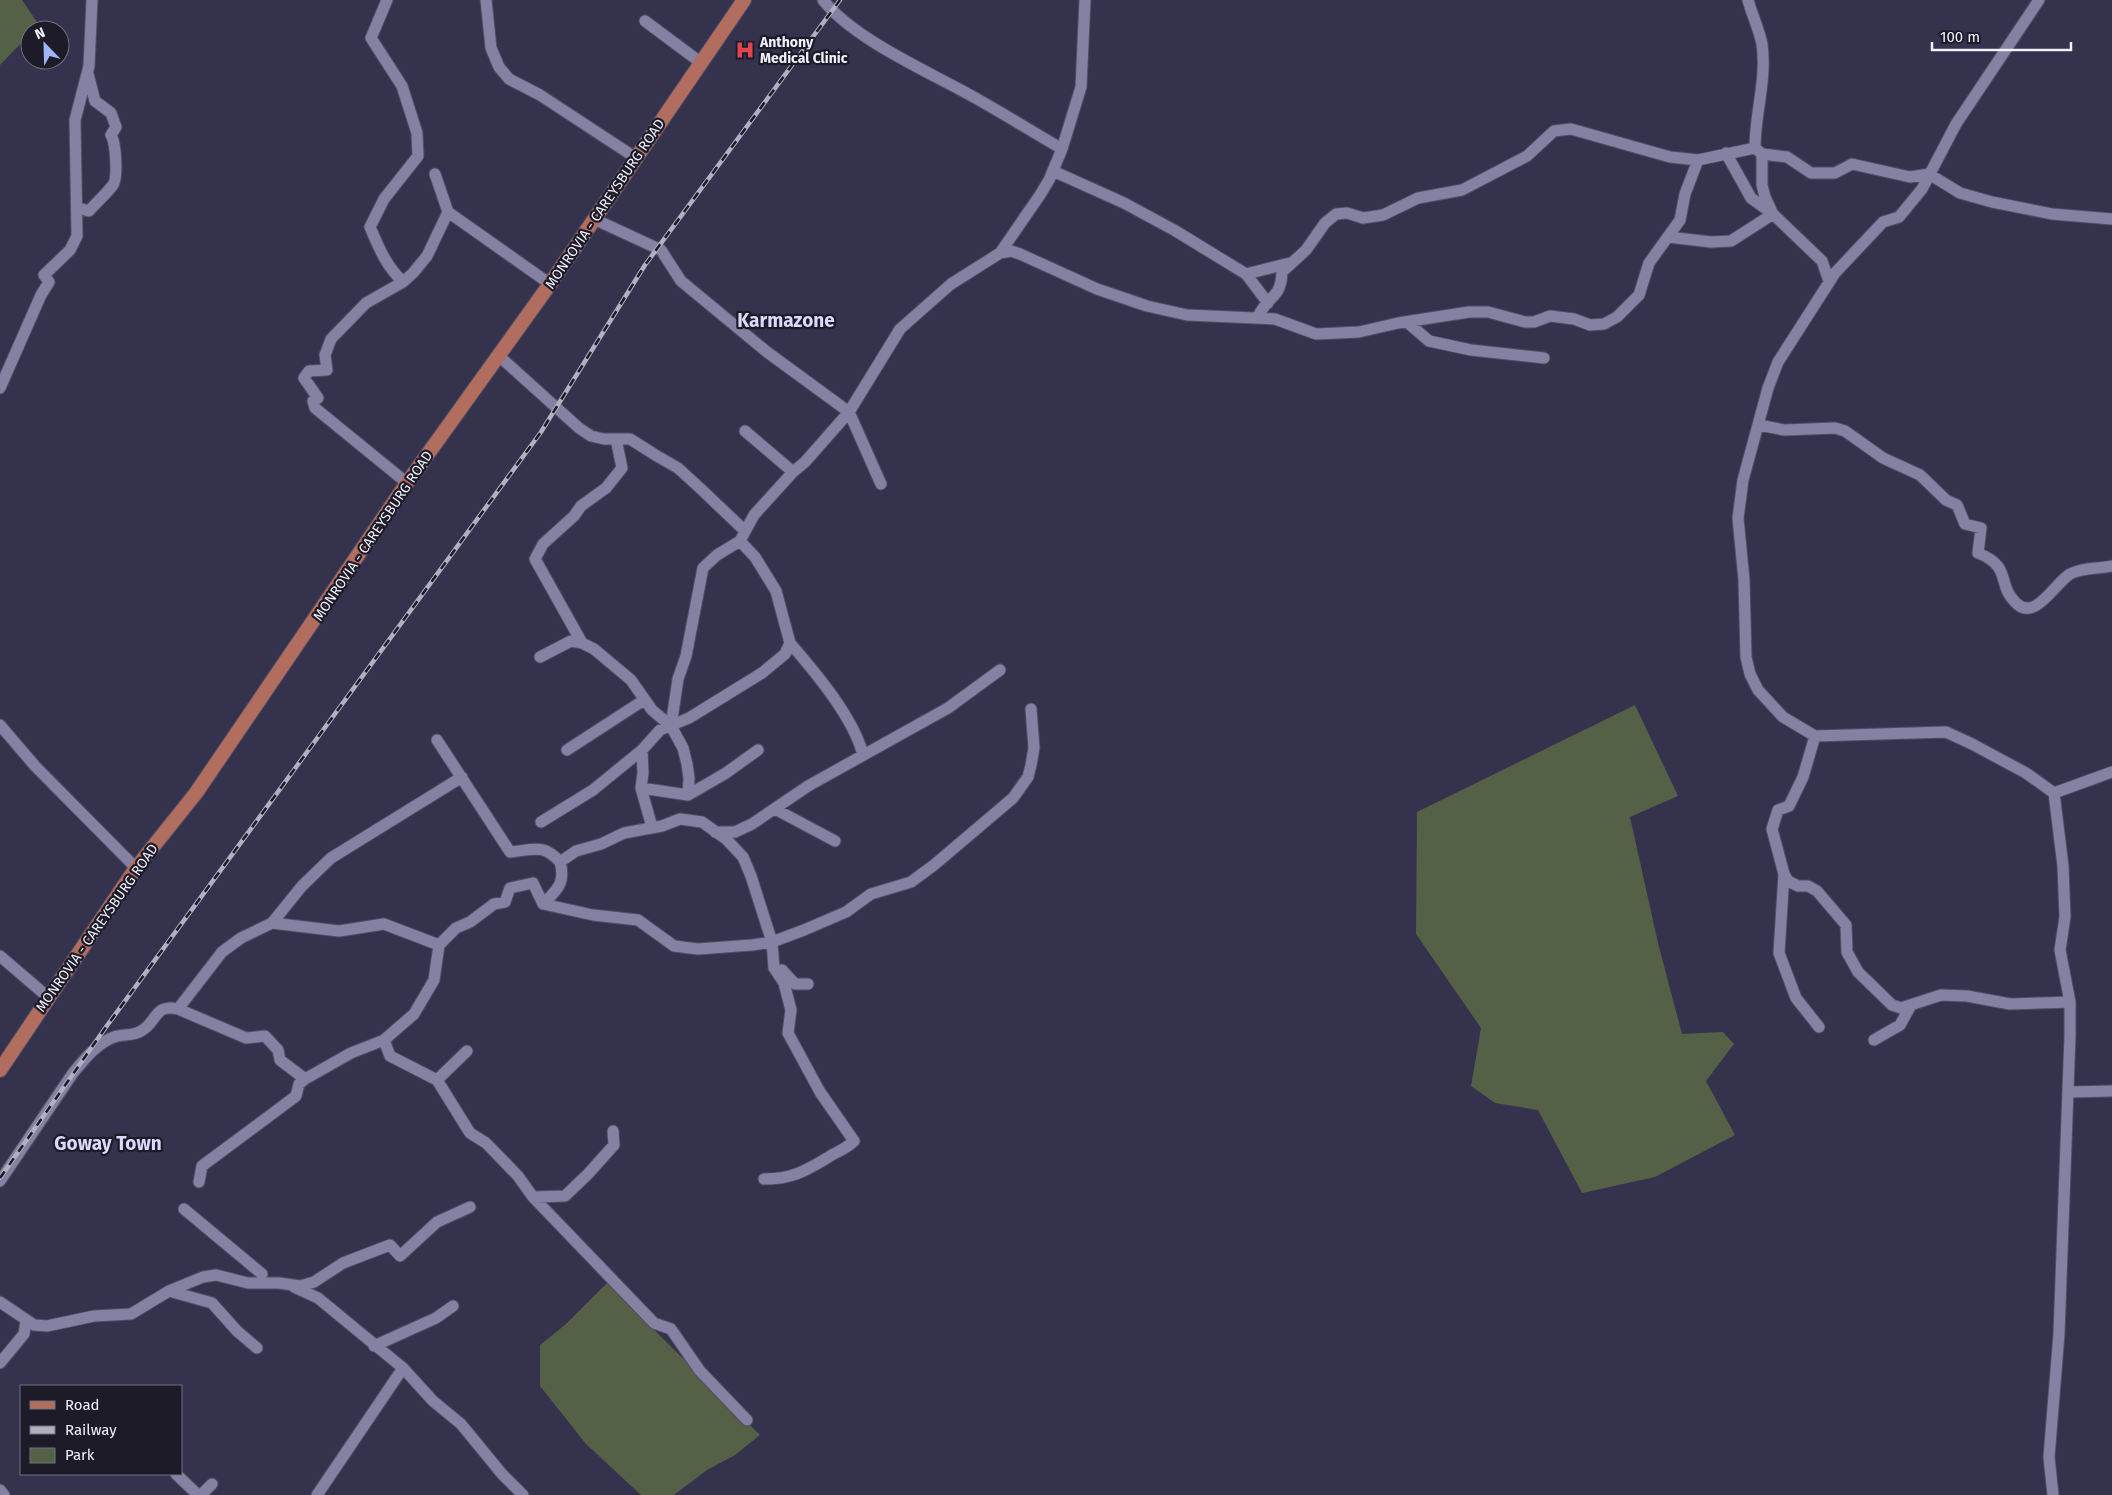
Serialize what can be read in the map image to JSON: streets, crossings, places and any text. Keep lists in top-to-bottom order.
{
  "streets": {
    "main road": ["MONROVIA - CAREYSBURG ROAD"]
  },
  "districts": ["Karmazone", "Goway Town"],
  "places": {
    "hospital": ["Anthony Medical Clinic"]
  },
  "legend": ["Road", "Railway", "Park"],
  "scale_bar": "100 m",
  "north": "top left"
}
